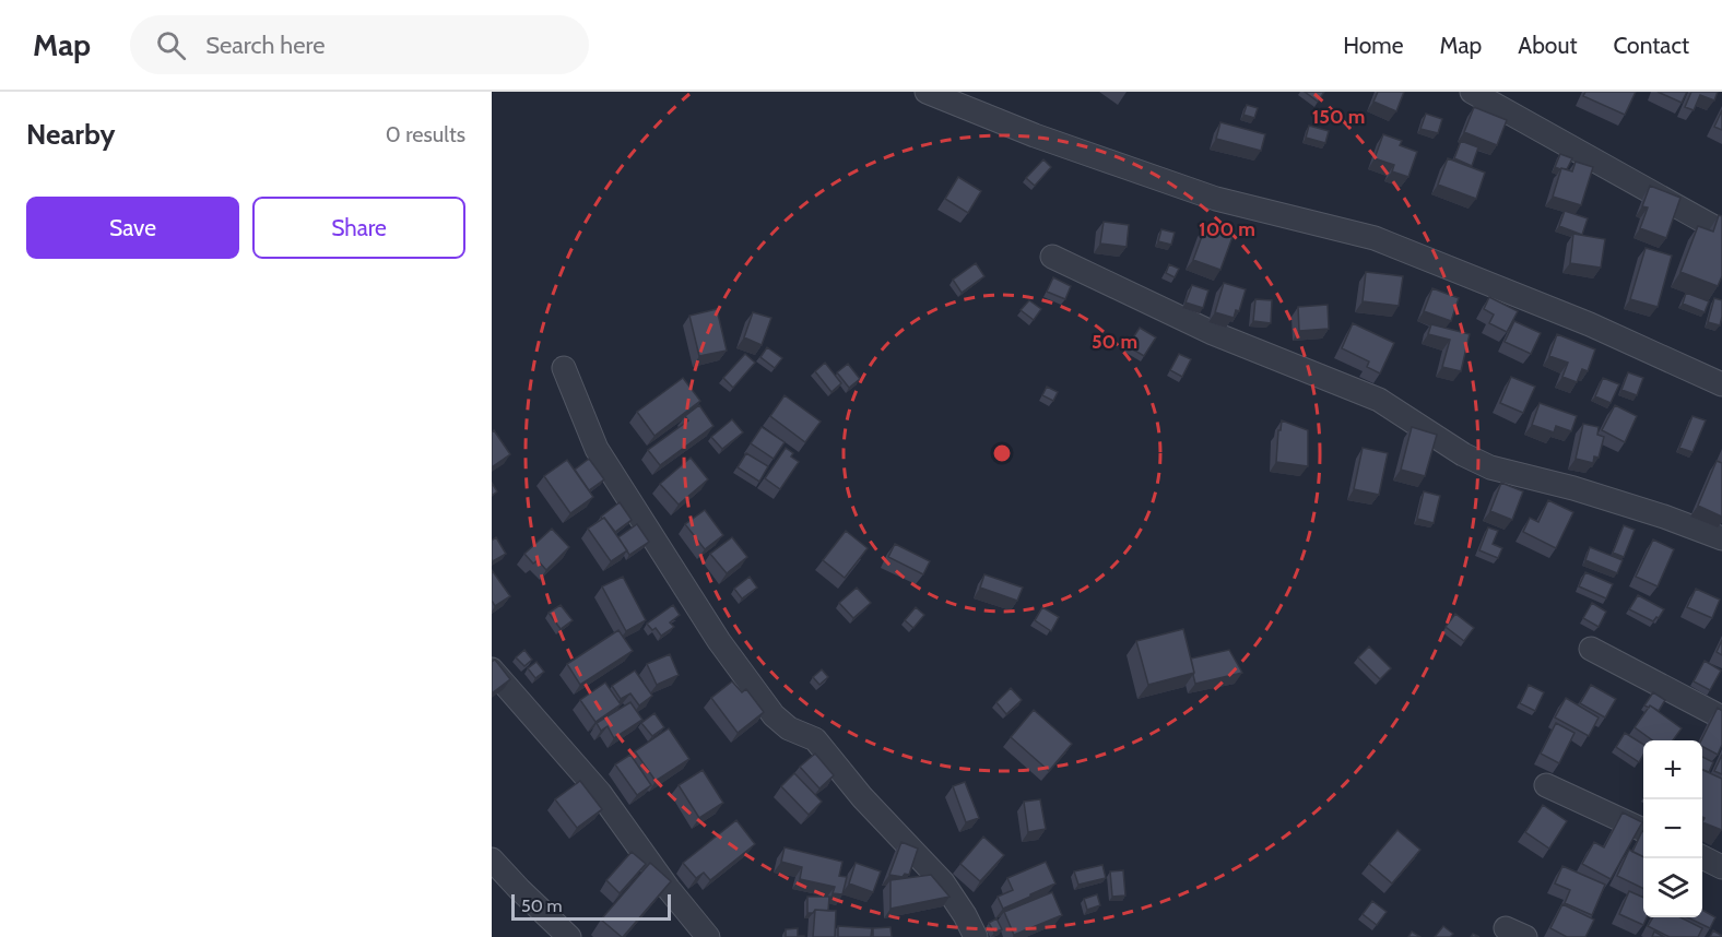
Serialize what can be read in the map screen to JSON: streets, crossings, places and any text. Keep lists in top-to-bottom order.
{
  "scale_bar": "50 m",
  "page": {
    "header": "Map",
    "search": "Search here",
    "nav": [
      "Home",
      "Map",
      "About",
      "Contact"
    ],
    "heading": ["Nearby", "0 results"],
    "buttons": ["Save", "Share"],
    "map_buttons": ["+", "−"],
    "scale": "50 m"
  },
  "rings": ["150 m", "100 m", "50 m"]
}
